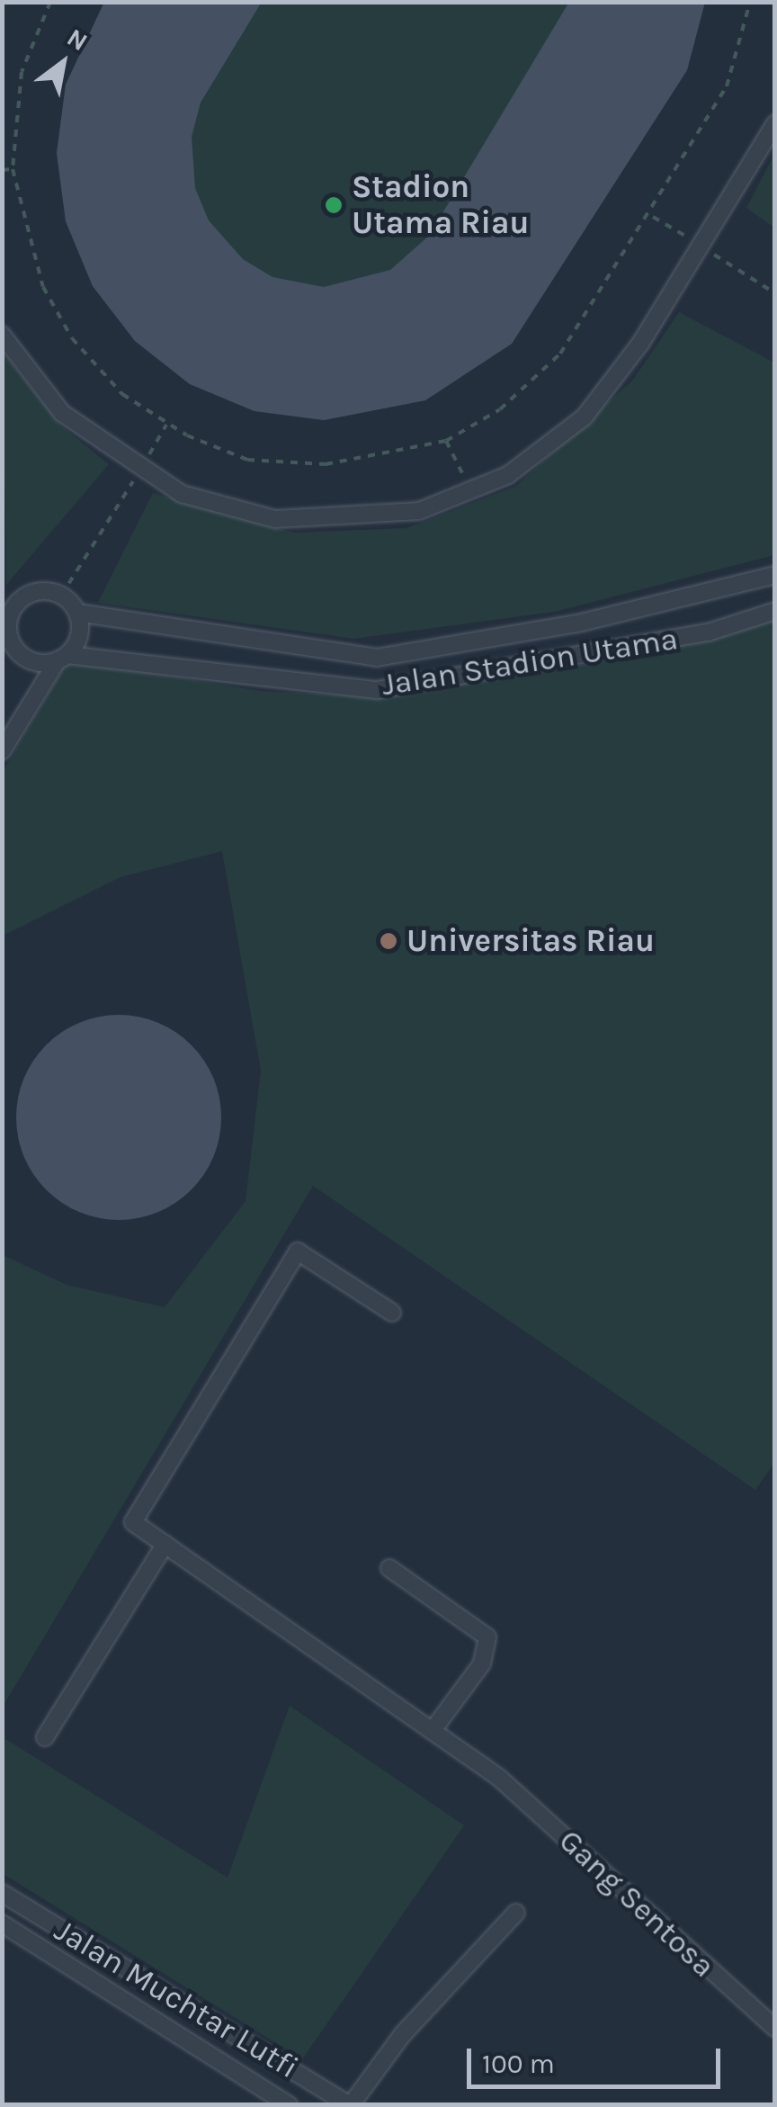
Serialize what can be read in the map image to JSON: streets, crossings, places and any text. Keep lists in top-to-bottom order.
{
  "streets": {
    "street": ["Jalan Stadion Utama", "Gang Sentosa", "Jalan Muchtar Lutfi"]
  },
  "places": ["Stadion Utama Riau", "Universitas Riau"],
  "scale_bar": "100 m",
  "north": "top right"
}
